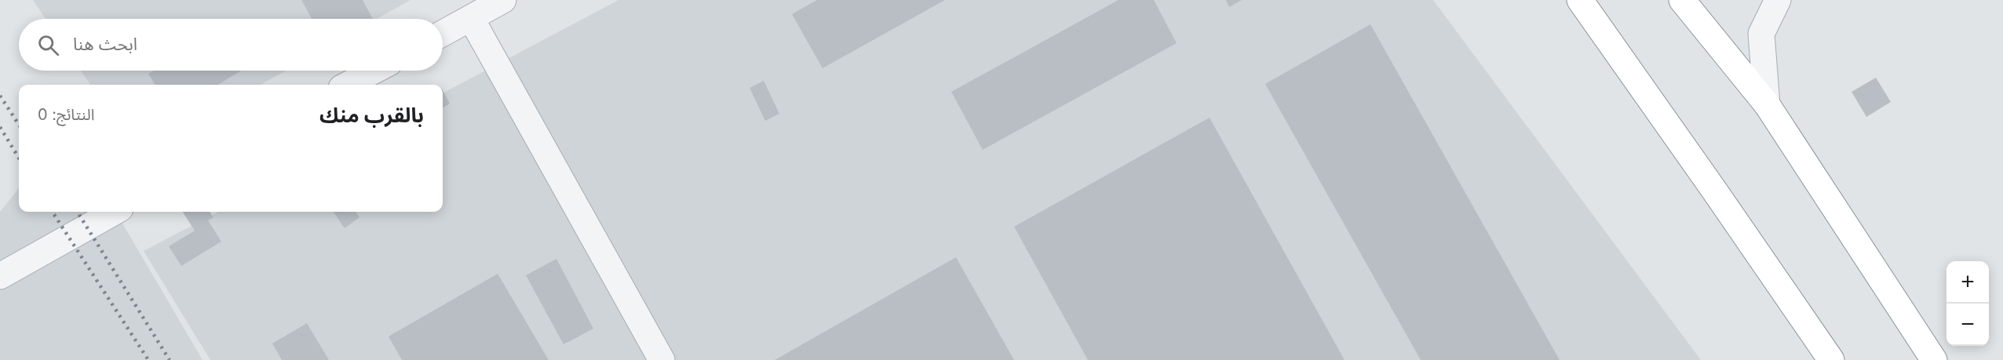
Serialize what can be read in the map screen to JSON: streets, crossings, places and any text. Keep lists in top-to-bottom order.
{
  "page": {
    "search": "ابحث هنا",
    "heading": ["بالقرب منك", "النتائج: 0"],
    "map_buttons": ["+", "−"]
  }
}
